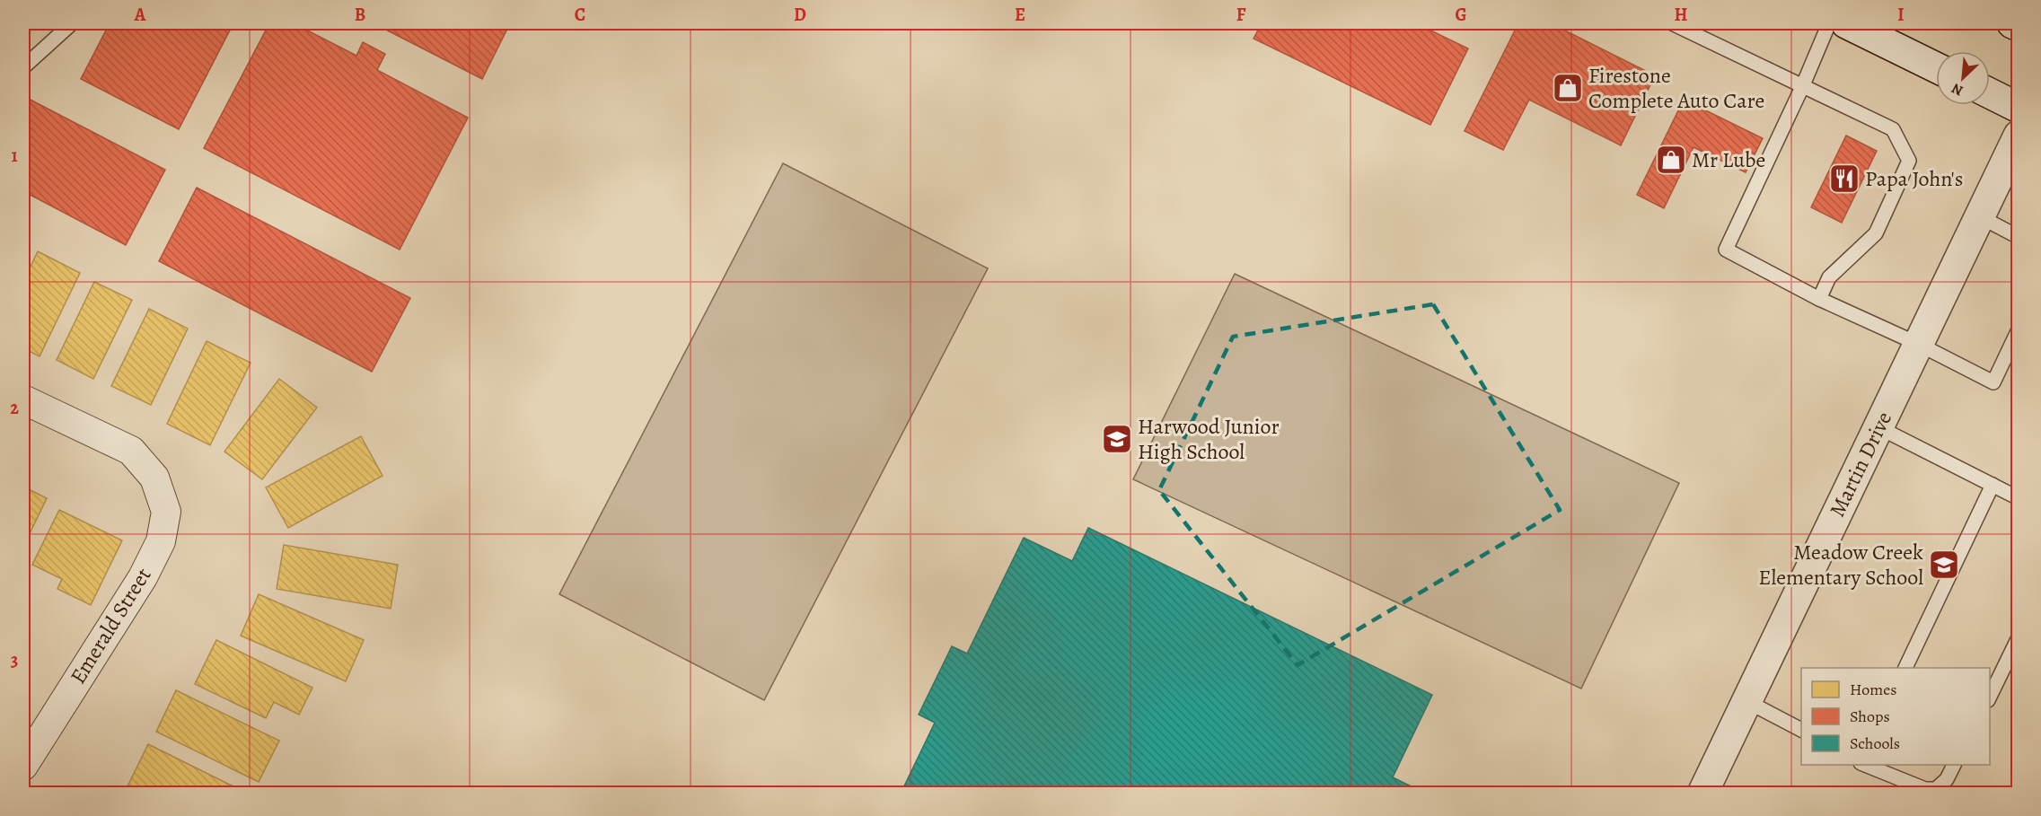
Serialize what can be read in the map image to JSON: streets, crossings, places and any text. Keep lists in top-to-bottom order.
{
  "streets": {
    "street": ["Martin Drive", "Emerald Street"]
  },
  "places": {
    "shop": ["Firestone Complete Auto Care", "Mr Lube"],
    "restaurant": ["Papa John's"],
    "school or university": ["Harwood Junior High School", "Meadow Creek Elementary School"]
  },
  "legend": ["Homes", "Shops", "Schools"],
  "north": "bottom left",
  "grid": {
    "columns": [
      "A",
      "B",
      "C",
      "D",
      "E",
      "F",
      "G",
      "H",
      "I"
    ],
    "rows": ["1", "2", "3"]
  }
}
